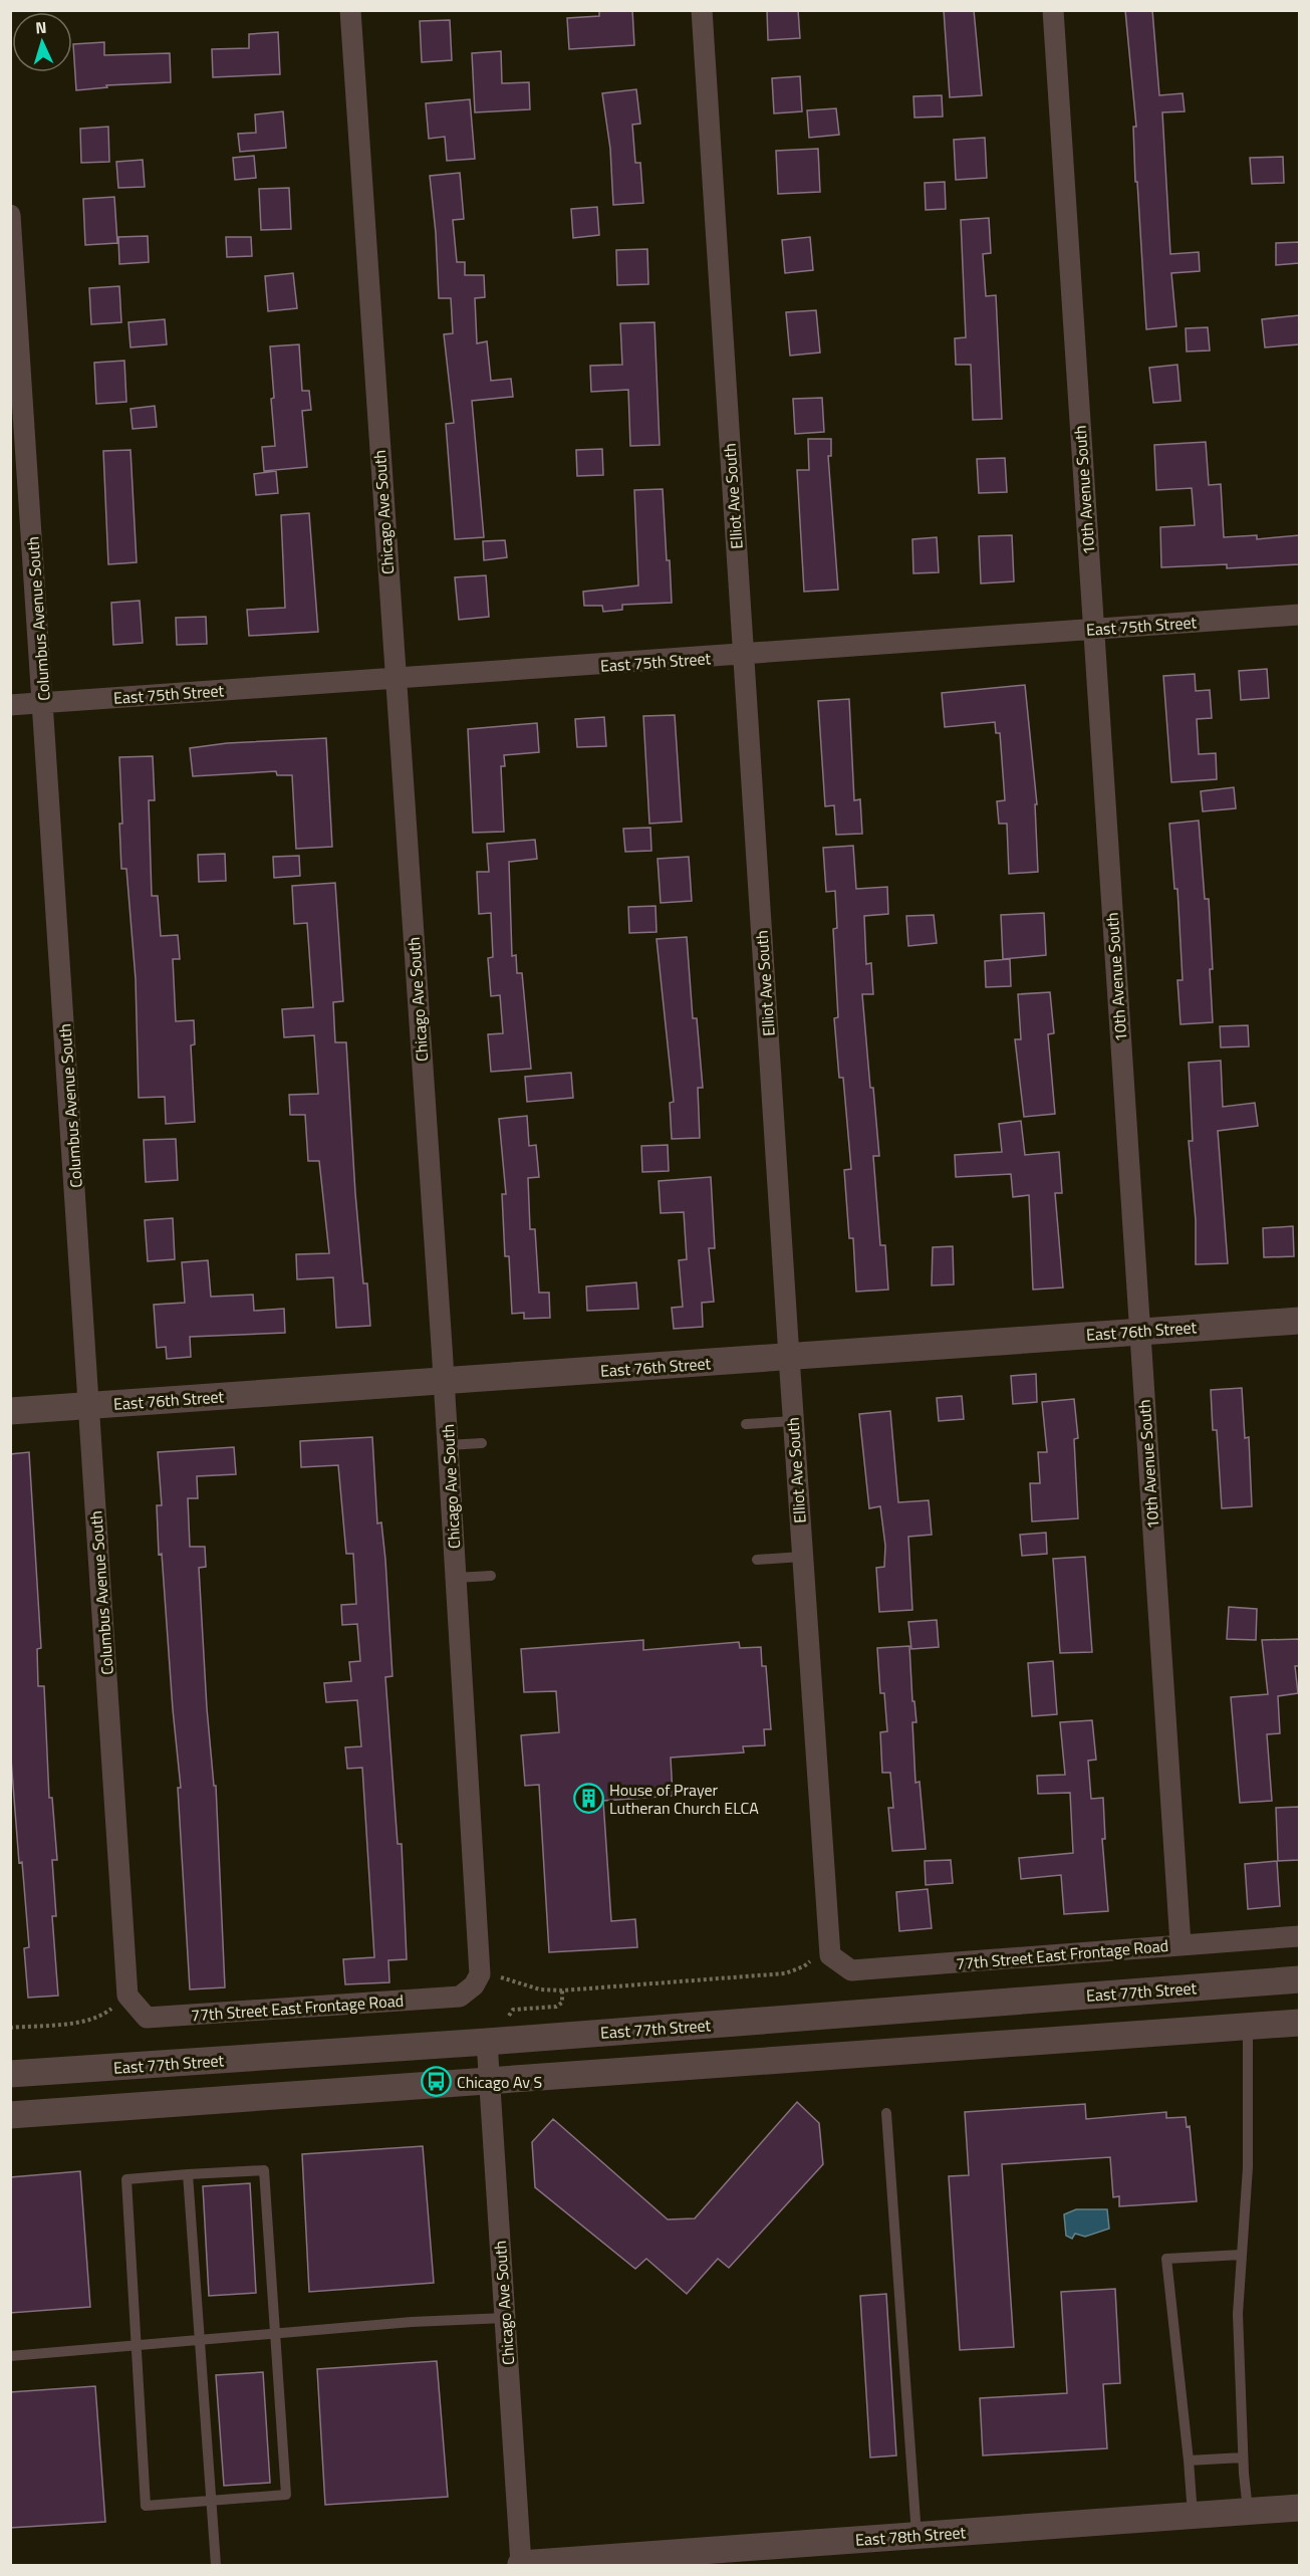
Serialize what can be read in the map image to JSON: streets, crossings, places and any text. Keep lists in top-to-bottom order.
{
  "streets": {
    "street": [
      "10th Avenue South",
      "Elliot Ave South",
      "Chicago Ave South",
      "Columbus Avenue South",
      "East 75th Street",
      "East 76th Street",
      "77th Street East Frontage Road",
      "East 77th Street",
      "East 78th Street"
    ]
  },
  "crossings": [
    ["10th Avenue South", "East 75th Street"],
    ["10th Avenue South", "East 76th Street"],
    ["10th Avenue South", "77th Street East Frontage Road"],
    ["Elliot Ave South", "East 75th Street"],
    ["Elliot Ave South", "East 76th Street"],
    ["Elliot Ave South", "77th Street East Frontage Road"],
    ["Chicago Ave South", "East 75th Street"],
    ["Chicago Ave South", "East 76th Street"],
    ["Chicago Ave South", "77th Street East Frontage Road"],
    ["Chicago Ave South", "East 77th Street"],
    ["Chicago Ave South", "East 78th Street"],
    ["Columbus Avenue South", "East 75th Street"],
    ["Columbus Avenue South", "East 76th Street"],
    ["Columbus Avenue South", "77th Street East Frontage Road"]
  ],
  "places": {
    "building": ["House of Prayer Lutheran Church ELCA"],
    "bus stop": ["Chicago Av S"]
  },
  "north": "top"
}
